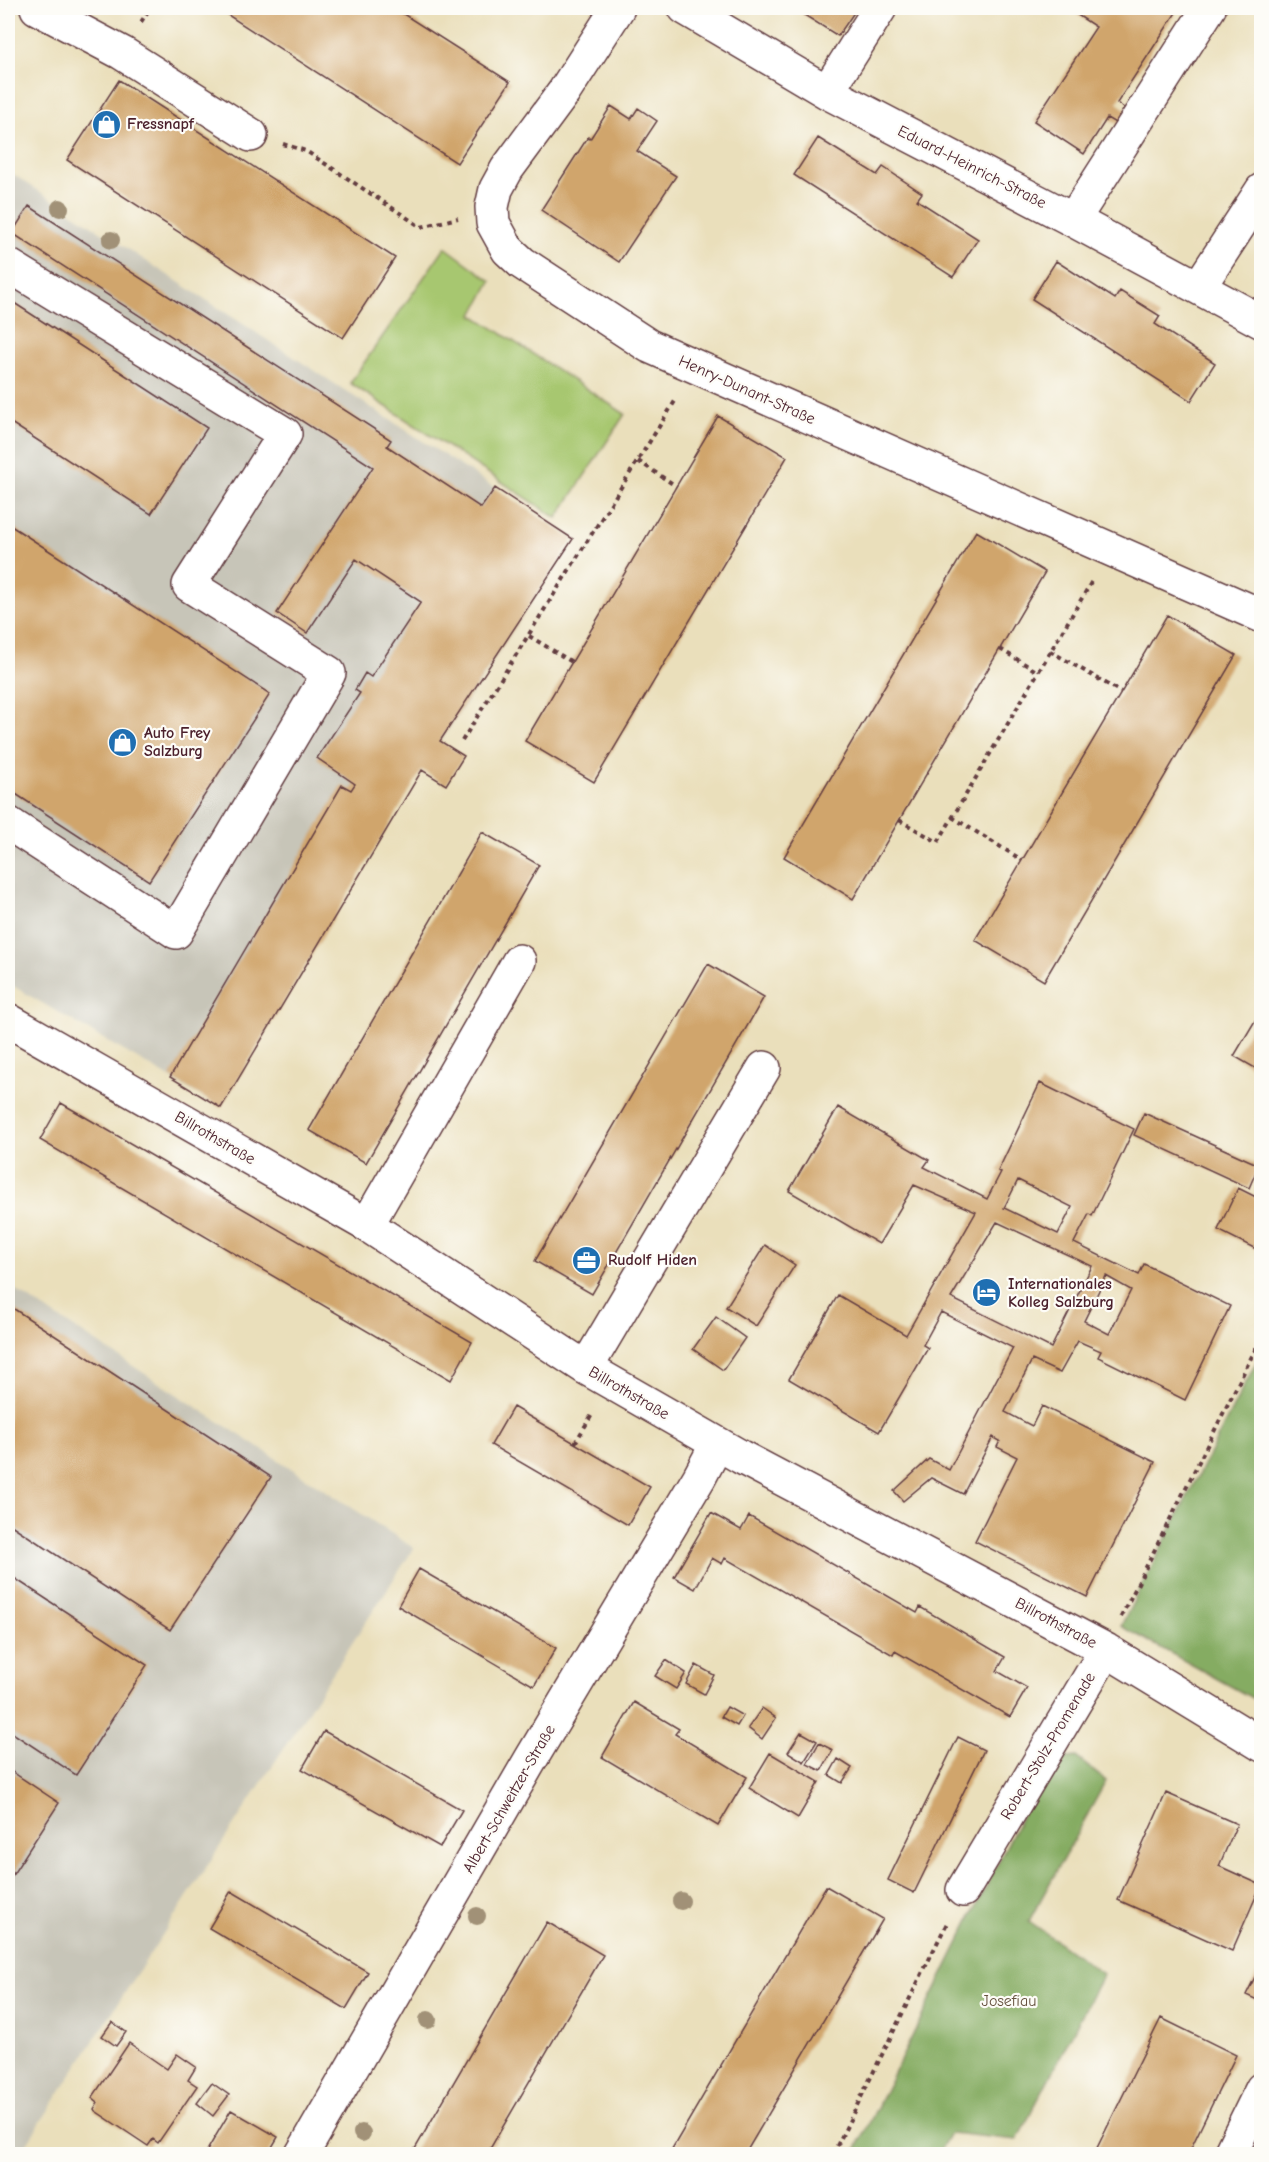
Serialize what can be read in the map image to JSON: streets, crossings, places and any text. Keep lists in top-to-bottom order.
{
  "streets": {
    "street": [
      "Eduard-Heinrich-Straße",
      "Henry-Dunant-Straße",
      "Billrothstraße",
      "Robert-Stolz-Promenade",
      "Albert-Schweitzer-Straße"
    ]
  },
  "crossings": [
    ["Billrothstraße", "Robert-Stolz-Promenade"],
    ["Billrothstraße", "Albert-Schweitzer-Straße"]
  ],
  "parks": ["Josefiau"],
  "places": {
    "shop": ["Fressnapf", "Auto Frey Salzburg"],
    "office": ["Rudolf Hiden"],
    "hotel": ["Internationales Kolleg Salzburg"]
  }
}
